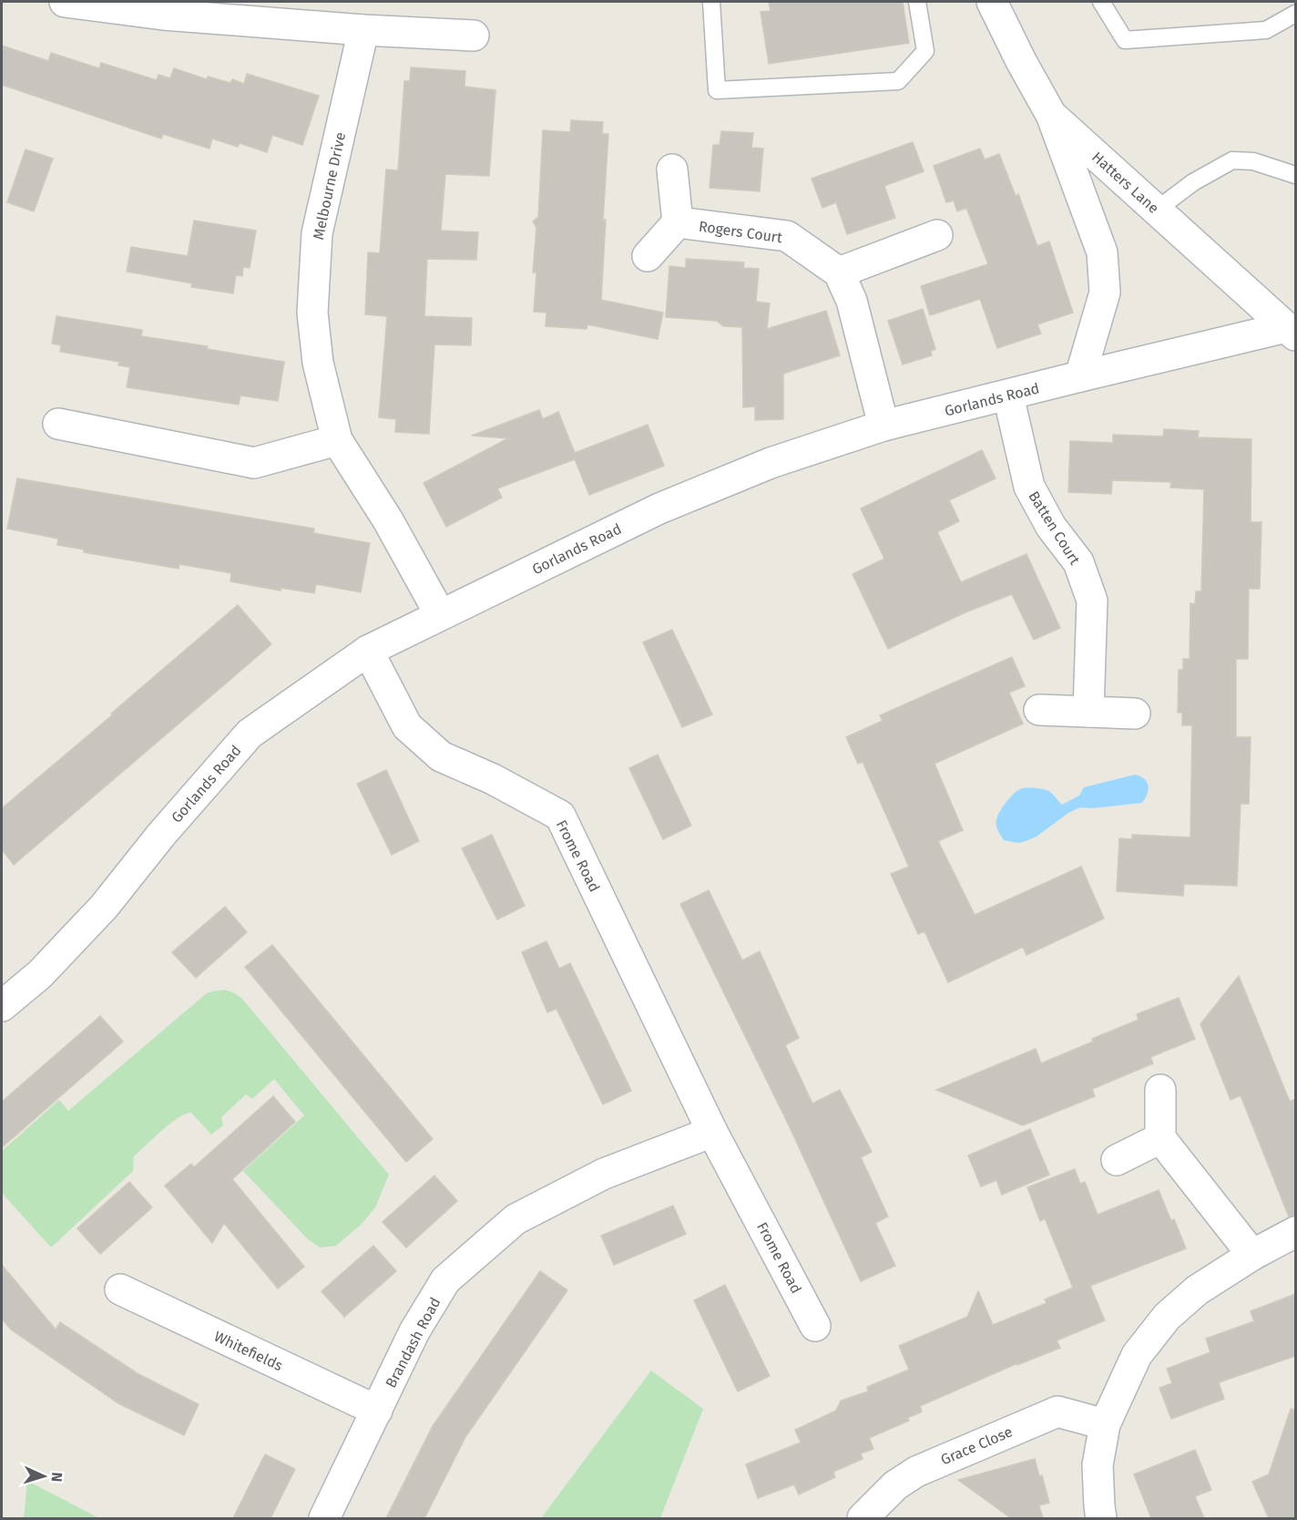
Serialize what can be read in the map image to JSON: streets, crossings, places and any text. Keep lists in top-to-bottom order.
{
  "streets": {
    "street": [
      "Hatters Lane",
      "Melbourne Drive",
      "Rogers Court",
      "Gorlands Road",
      "Batten Court",
      "Frome Road",
      "Brandash Road",
      "Whitefields",
      "Grace Close"
    ]
  },
  "crossings": [
    ["Hatters Lane", "Gorlands Road"],
    ["Melbourne Drive", "Gorlands Road"],
    ["Gorlands Road", "Batten Court"],
    ["Gorlands Road", "Frome Road"],
    ["Frome Road", "Brandash Road"],
    ["Brandash Road", "Whitefields"]
  ],
  "north": "right"
}
